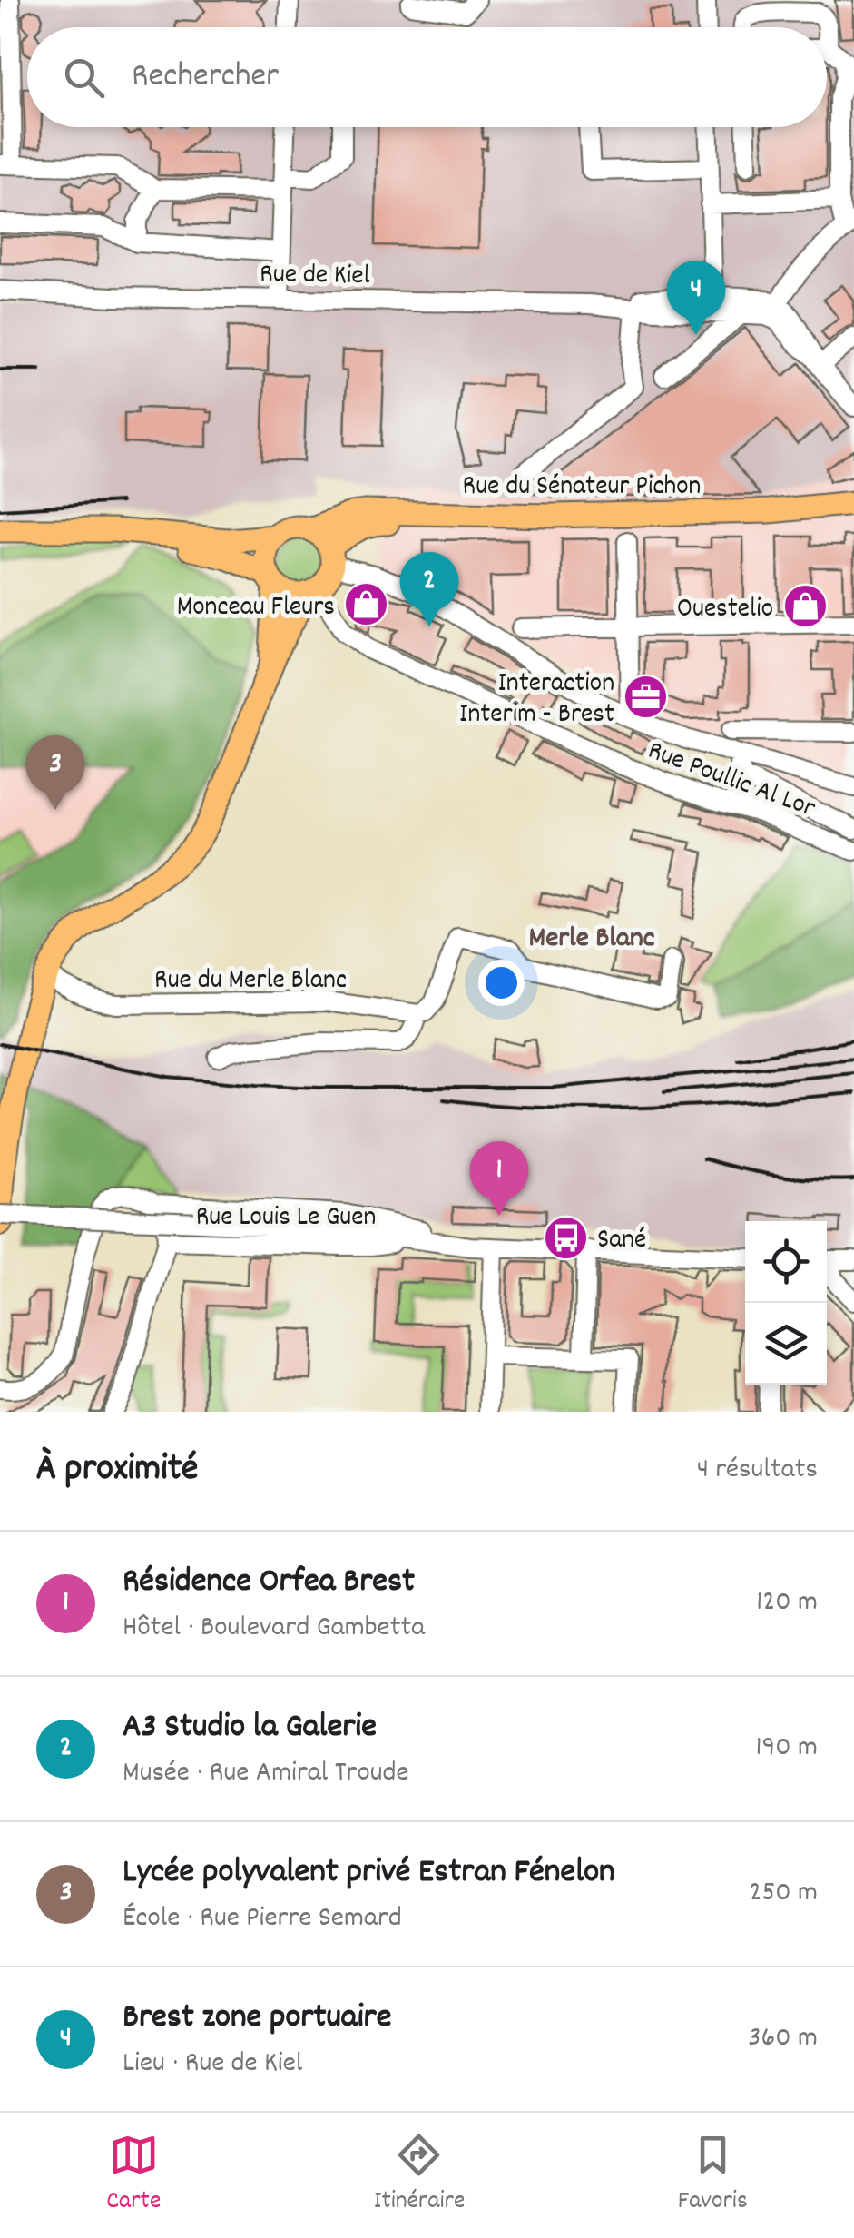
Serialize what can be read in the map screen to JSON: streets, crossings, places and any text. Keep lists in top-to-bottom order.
{
  "streets": {
    "main road": ["Rue du Sénateur Pichon"],
    "street": [
      "Rue de Kiel",
      "Rue Poullic Al Lor",
      "Rue du Merle Blanc",
      "Rue Louis Le Guen"
    ]
  },
  "crossings": [
    ["Rue du Sénateur Pichon", "Rue Poullic Al Lor"]
  ],
  "districts": ["Merle Blanc"],
  "places": {
    "shop": ["Monceau Fleurs", "Ouestelio"],
    "office": ["Interaction Interim - Brest"],
    "bus stop": ["Sané"]
  },
  "page": {
    "search": "Rechercher",
    "pins": [
      "4",
      "2",
      "3",
      "1"
    ],
    "heading": ["À proximité", "4 résultats"],
    "list": [
      {
        "mark": "1",
        "name": "Résidence Orfea Brest",
        "note": "Hôtel · Boulevard Gambetta",
        "value": "120 m"
      },
      {
        "mark": "2",
        "name": "A3 Studio la Galerie",
        "note": "Musée · Rue Amiral Troude",
        "value": "190 m"
      },
      {
        "mark": "3",
        "name": "Lycée polyvalent privé Estran Fénelon",
        "note": "École · Rue Pierre Semard",
        "value": "250 m"
      },
      {
        "mark": "4",
        "name": "Brest zone portuaire",
        "note": "Lieu · Rue de Kiel",
        "value": "360 m"
      }
    ],
    "nav": ["Carte", "Itinéraire", "Favoris"]
  }
}
